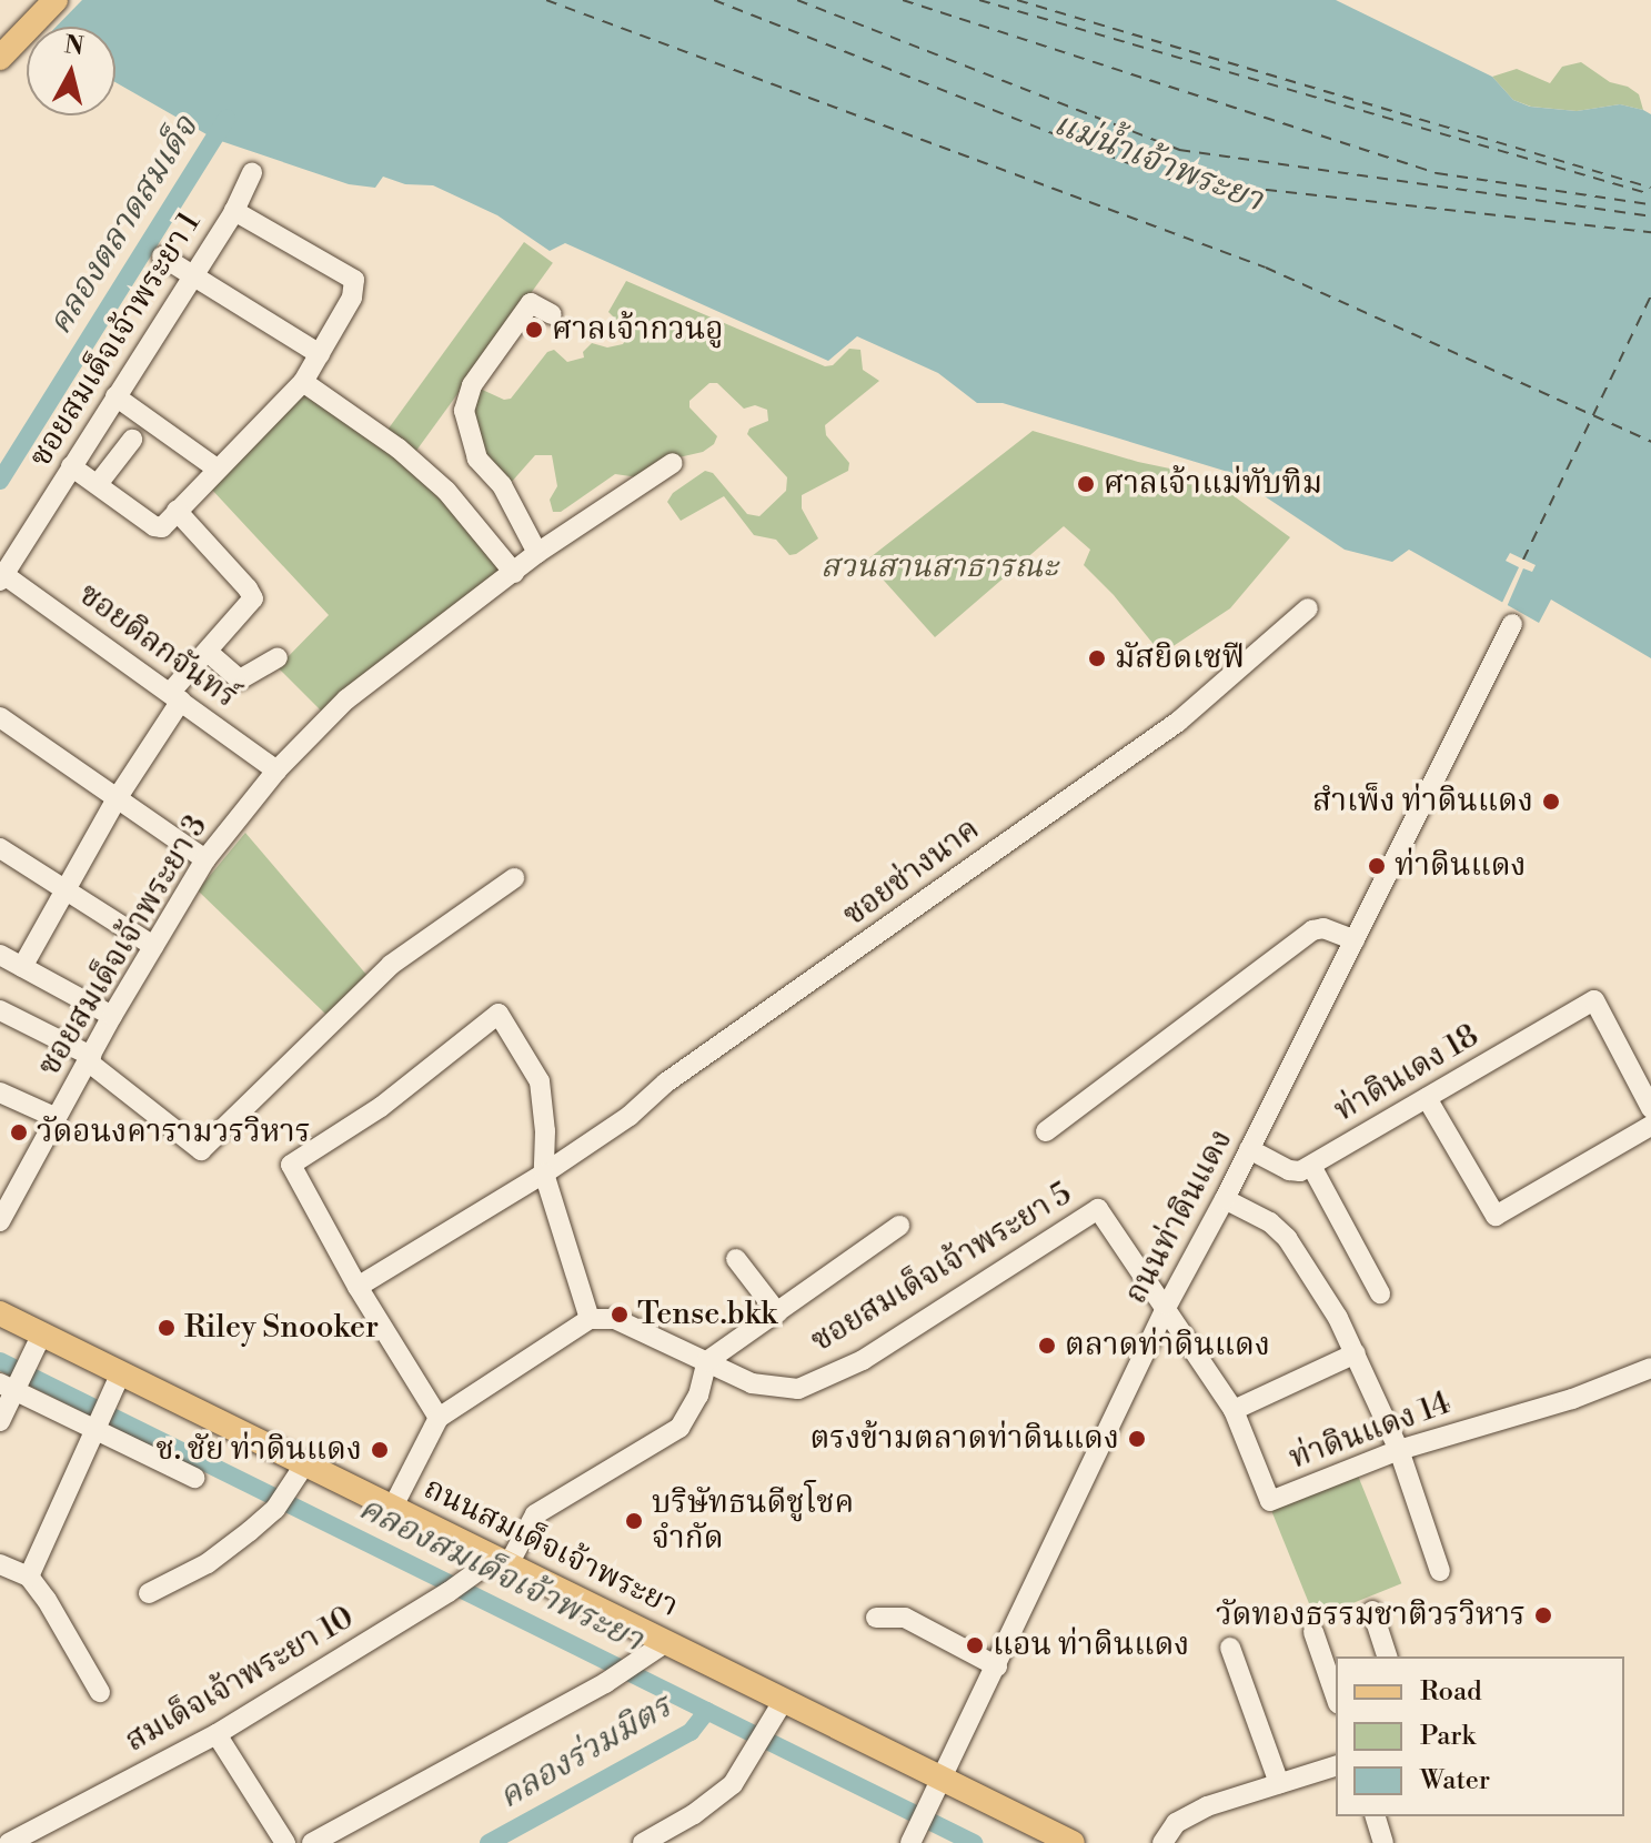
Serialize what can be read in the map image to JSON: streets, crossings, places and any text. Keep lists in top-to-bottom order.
{
  "streets": {
    "main road": ["ถนนสมเด็จเจ้าพระยา"],
    "street": [
      "ซอยสมเด็จเจ้าพระยา 1",
      "ซอยดิลกจันทร์",
      "ซอยช่างนาค",
      "ซอยสมเด็จเจ้าพระยา 3",
      "ท่าดินเดง 18",
      "ถนนท่าดินแดง",
      "ซอยสมเด็จเจ้าพระยา 5",
      "ท่าดินแดง 14",
      "สมเด็จเจ้าพระยา 10"
    ]
  },
  "crossings": [
    ["ซอยสมเด็จเจ้าพระยา 1", "ซอยดิลกจันทร์"],
    ["ซอยดิลกจันทร์", "ซอยสมเด็จเจ้าพระยา 3"],
    ["ถนนท่าดินแดง", "ท่าดินแดง 14"],
    ["ถนนท่าดินแดง", "ถนนสมเด็จเจ้าพระยา"],
    ["ซอยสมเด็จเจ้าพระยา 5", "ท่าดินแดง 14"],
    ["ถนนสมเด็จเจ้าพระยา", "สมเด็จเจ้าพระยา 10"]
  ],
  "water": [
    "แม่น้ำเจ้าพระยา",
    "คลองตลาดสมเด็จ",
    "คลองสมเด็จเจ้าพระยา",
    "คลองร่วมมิตร"
  ],
  "parks": ["สวนสานสาธารณะ"],
  "places": [
    "ศาลเจ้ากวนอู",
    "ศาลเจ้าแม่ทับทิม",
    "มัสยิดเซฟี",
    "สำเพ็ง ท่าดินแดง",
    "ท่าดินแดง",
    "วัดอนงคารามวรวิหาร",
    "Tense.bkk",
    "Riley Snooker",
    "ตลาดท่าดินแดง",
    "ตรงข้ามตลาดท่าดินแดง",
    "ช. ชัย ท่าดินแดง",
    "บริษัทธนดีชูโชค จำกัด",
    "วัดทองธรรมชาติวรวิหาร",
    "แอน ท่าดินแดง"
  ],
  "legend": ["Road", "Park", "Water"],
  "north": "top"
}
